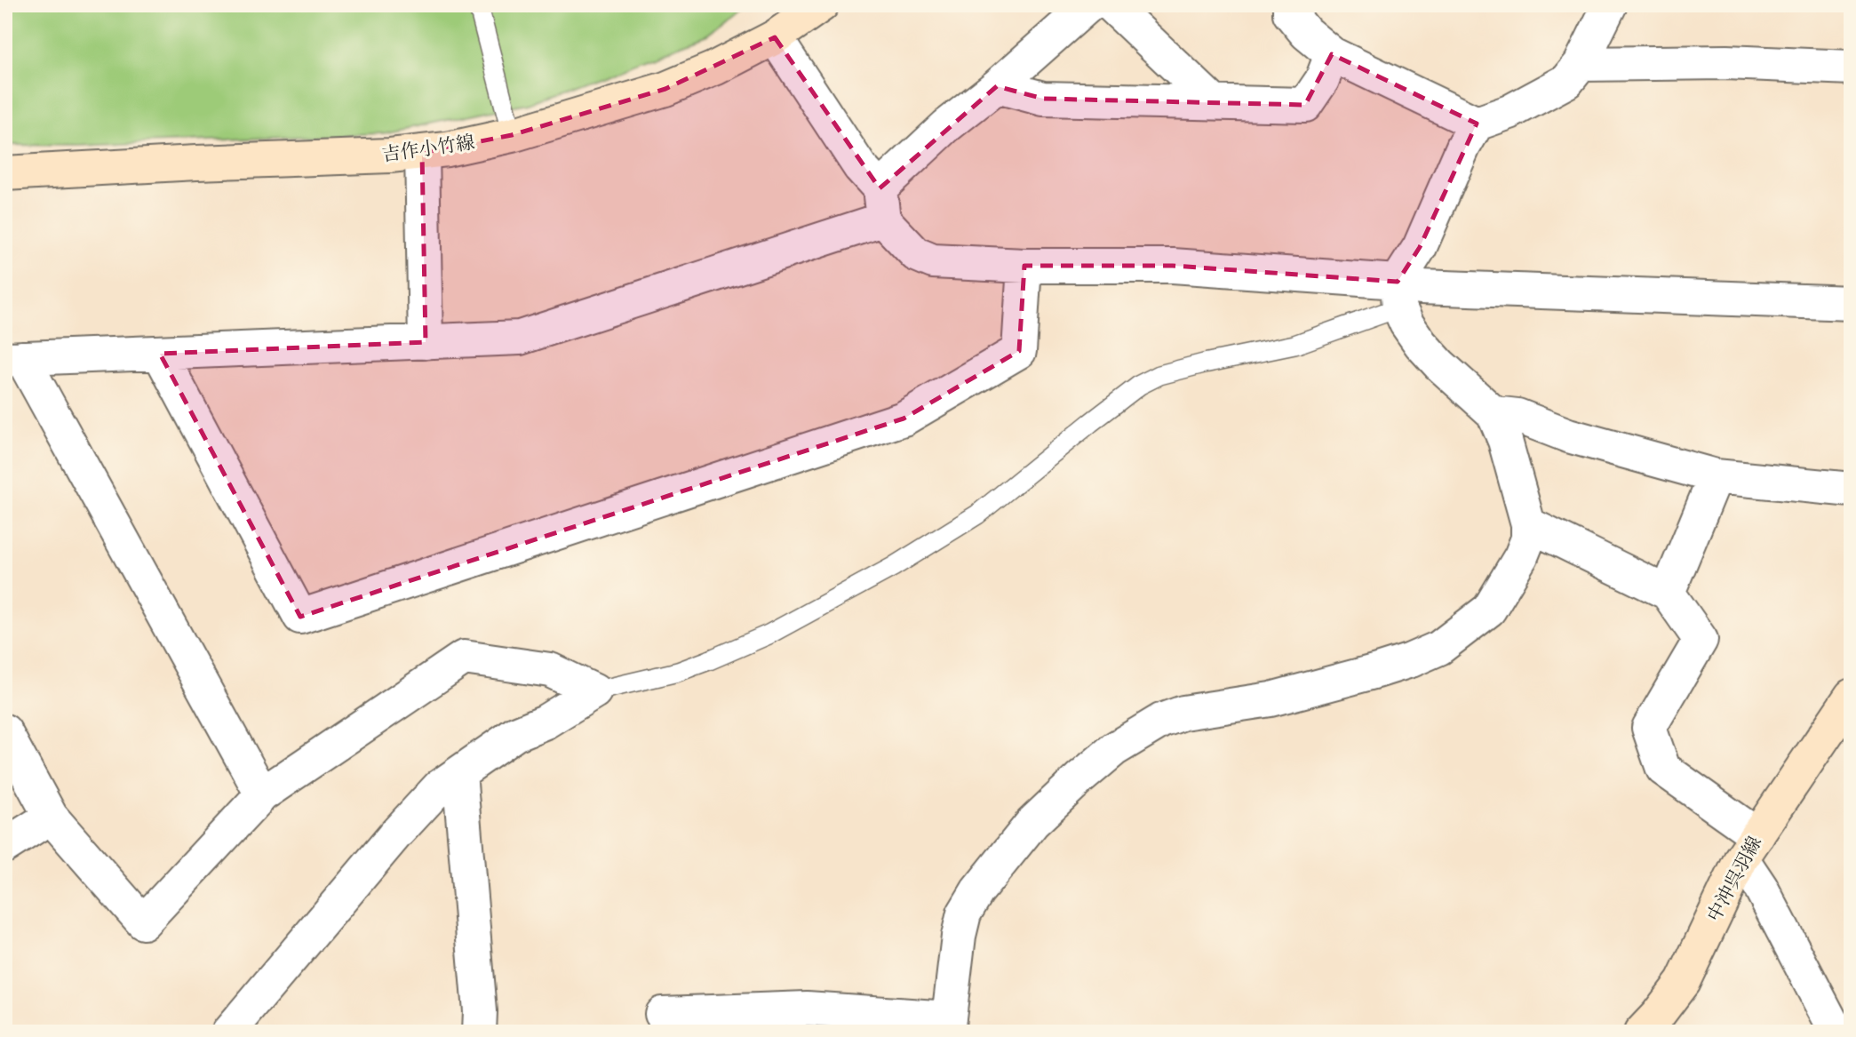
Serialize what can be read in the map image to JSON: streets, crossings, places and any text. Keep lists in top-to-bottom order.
{
  "streets": {
    "main road": ["吉作小竹線", "中沖呉羽線"]
  }
}
